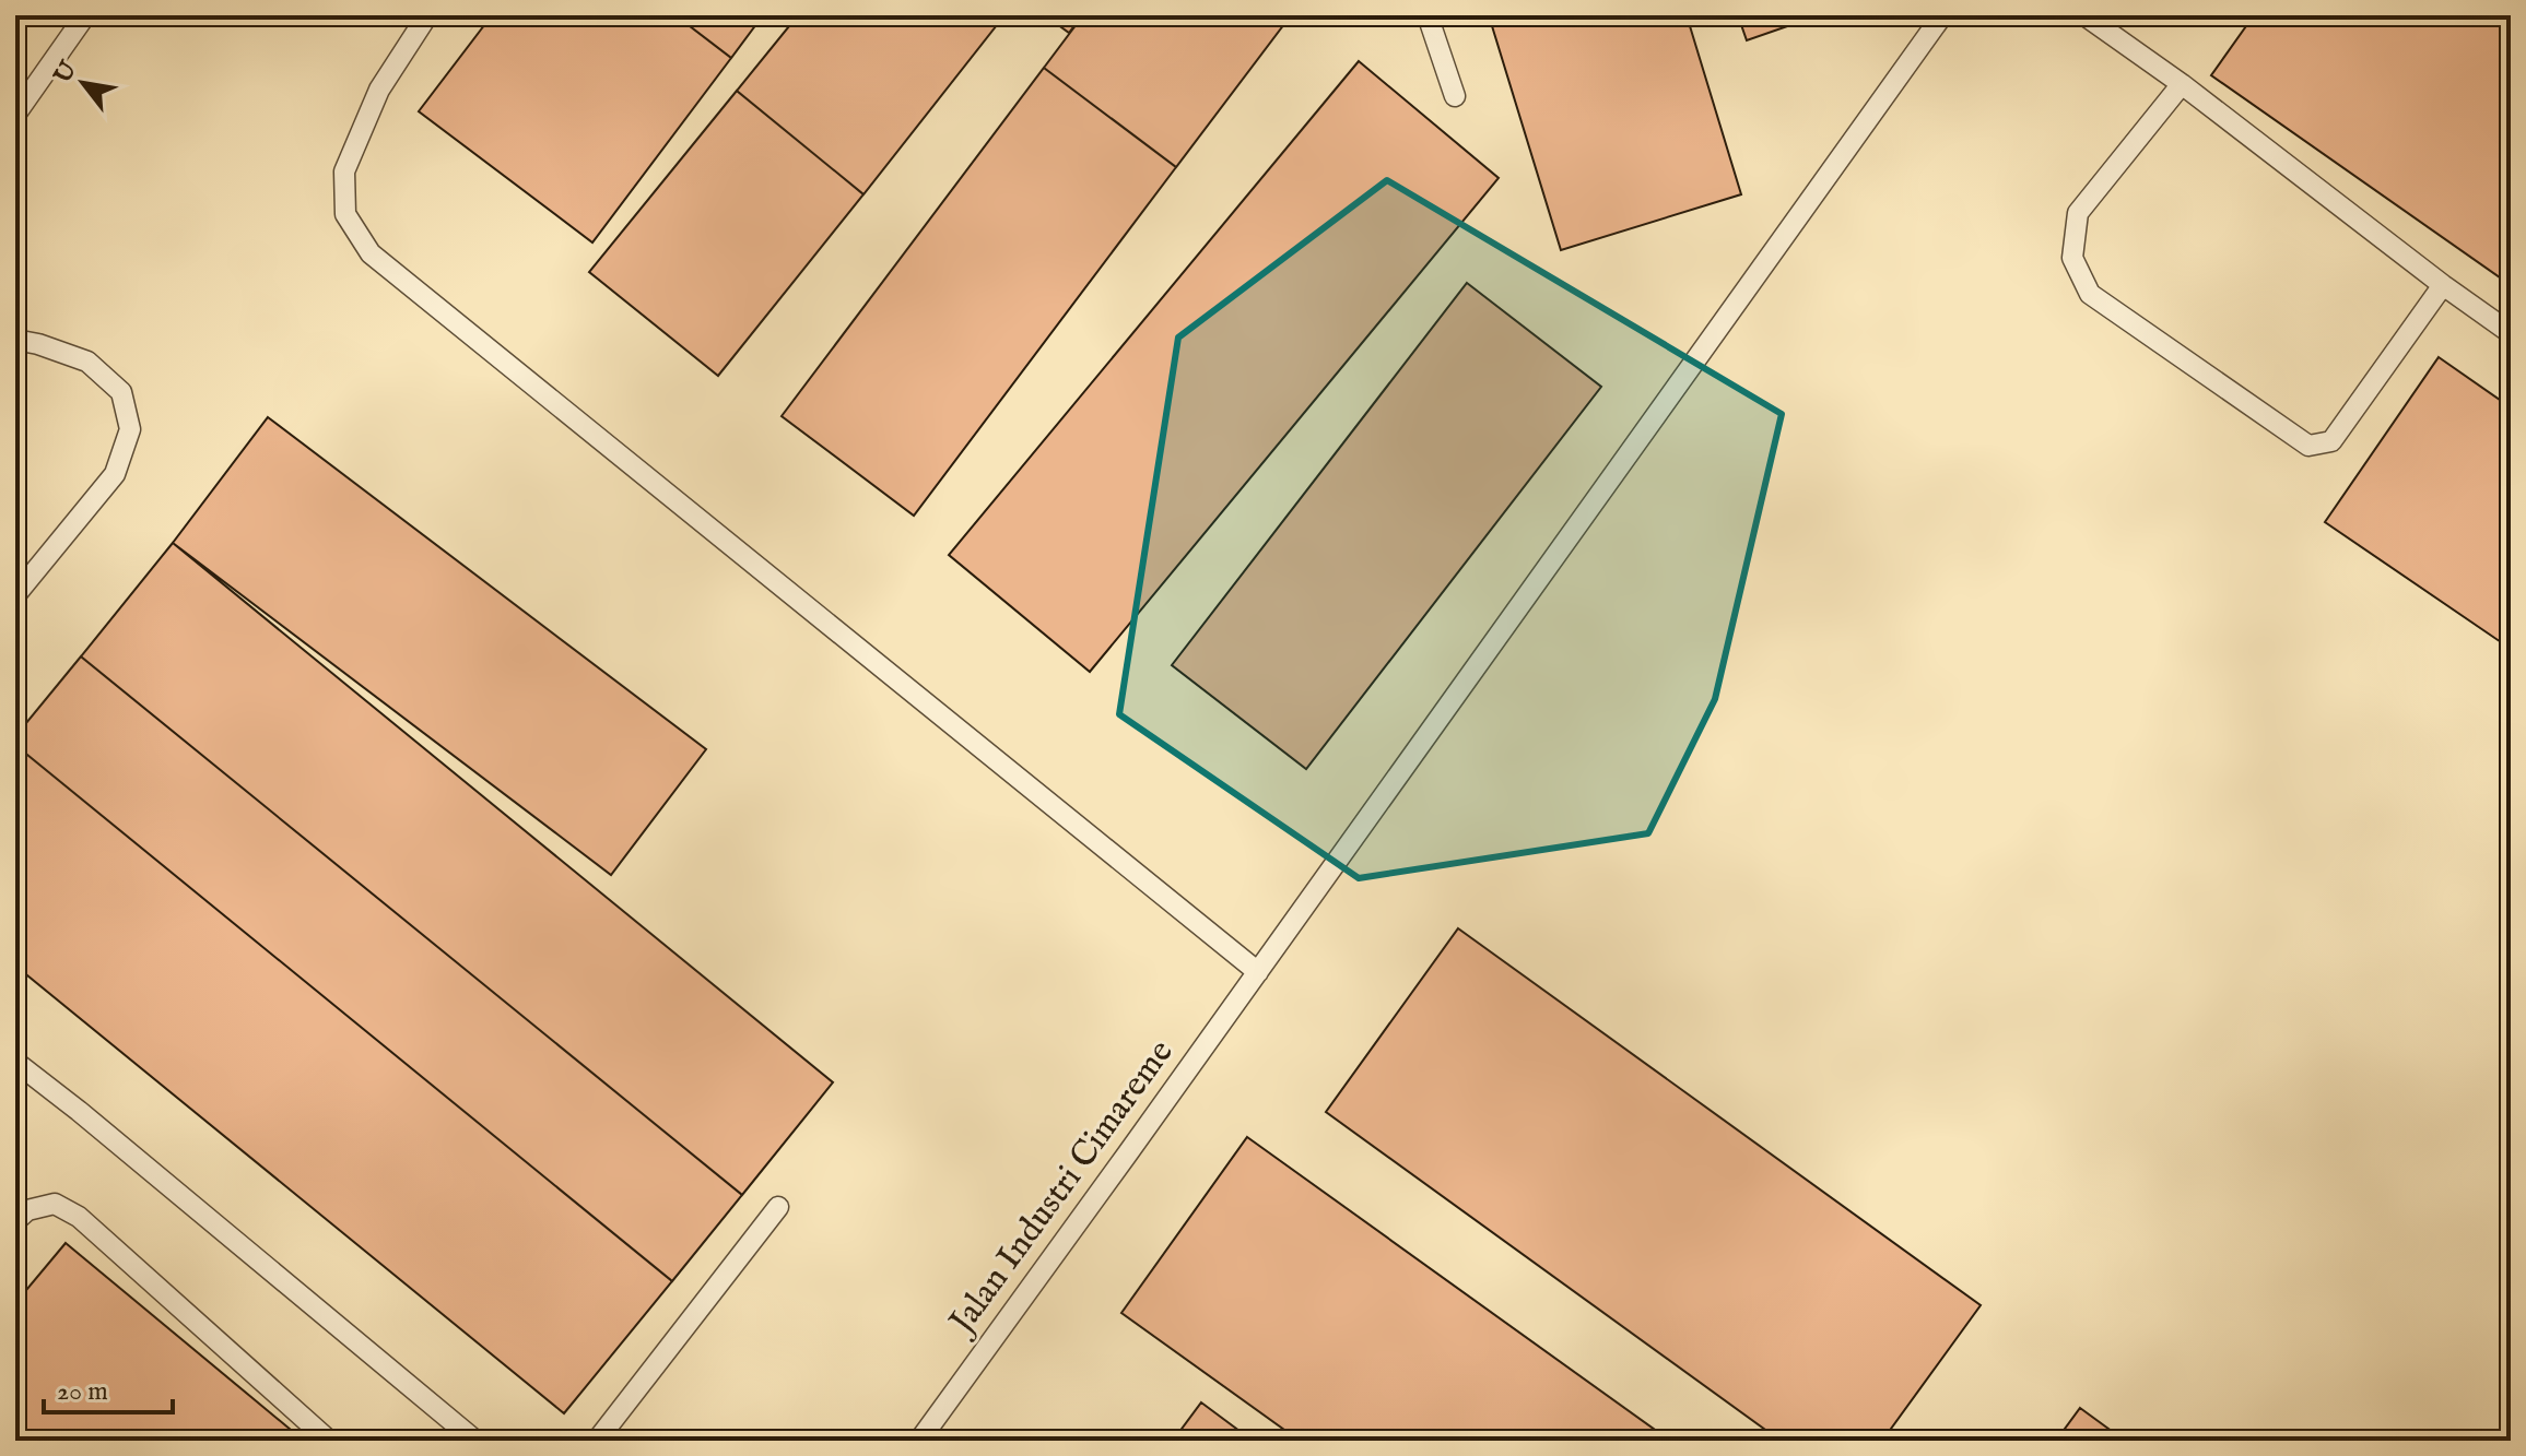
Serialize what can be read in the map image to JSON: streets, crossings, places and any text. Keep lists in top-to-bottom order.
{
  "streets": {
    "lane": ["Jalan Industri Cimareme"]
  },
  "scale_bar": "20 m",
  "north": "top left"
}
